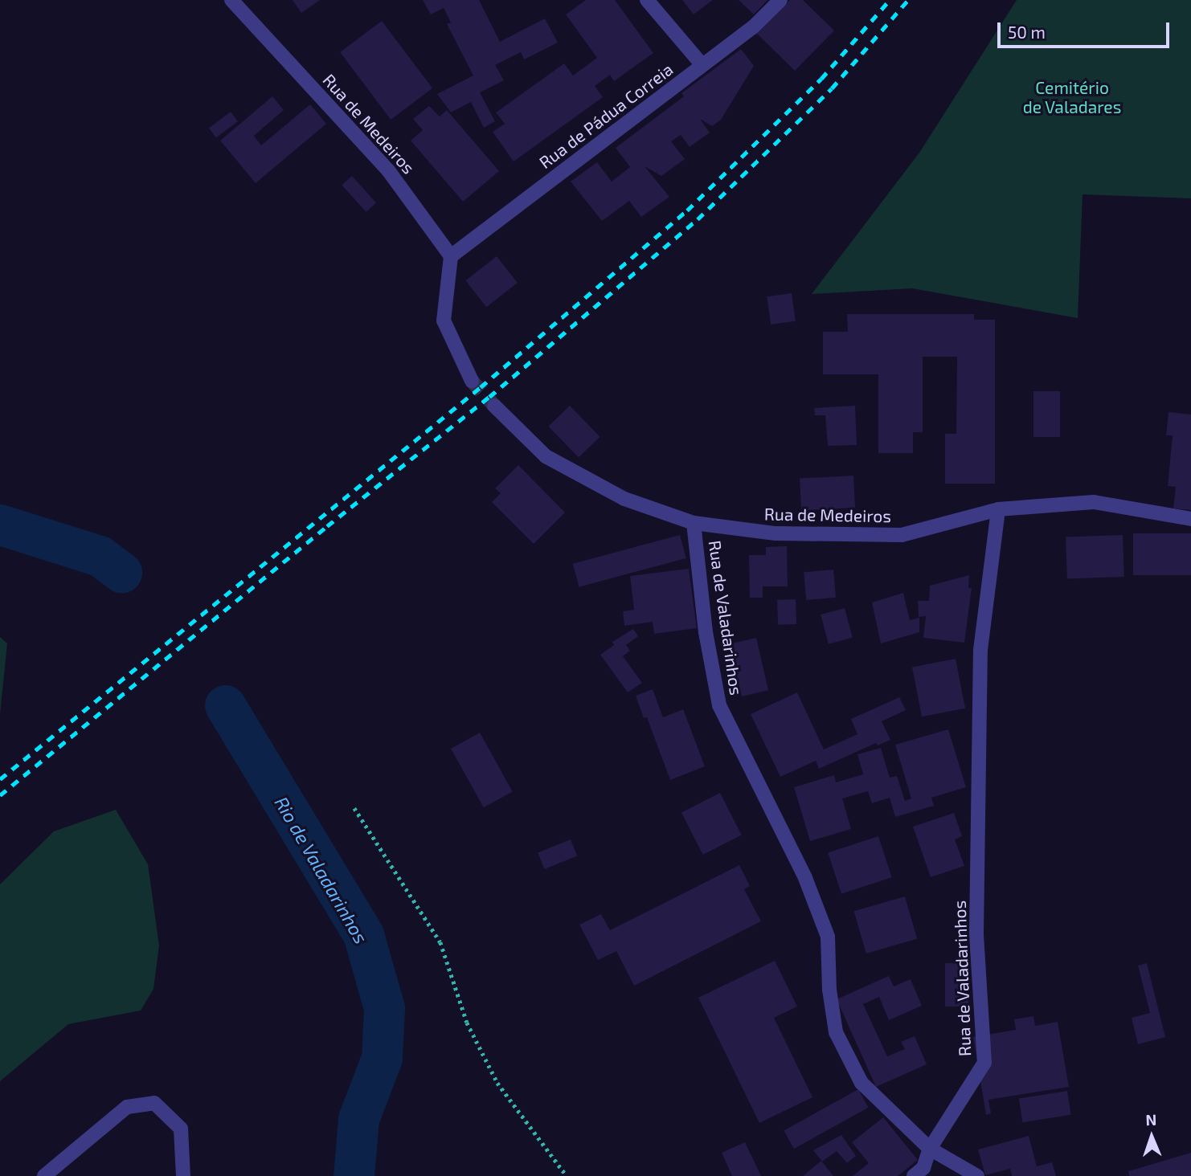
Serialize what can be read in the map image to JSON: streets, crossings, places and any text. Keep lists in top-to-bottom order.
{
  "streets": {
    "street": ["Rua de Pádua Correia", "Rua de Medeiros", "Rua de Valadarinhos"]
  },
  "crossings": [
    ["Rua de Pádua Correia", "Rua de Medeiros"],
    ["Rua de Medeiros", "Rua de Valadarinhos"]
  ],
  "water": ["Rio de Valadarinhos"],
  "parks": ["Cemitério de Valadares"],
  "scale_bar": "50 m",
  "north": "top"
}
